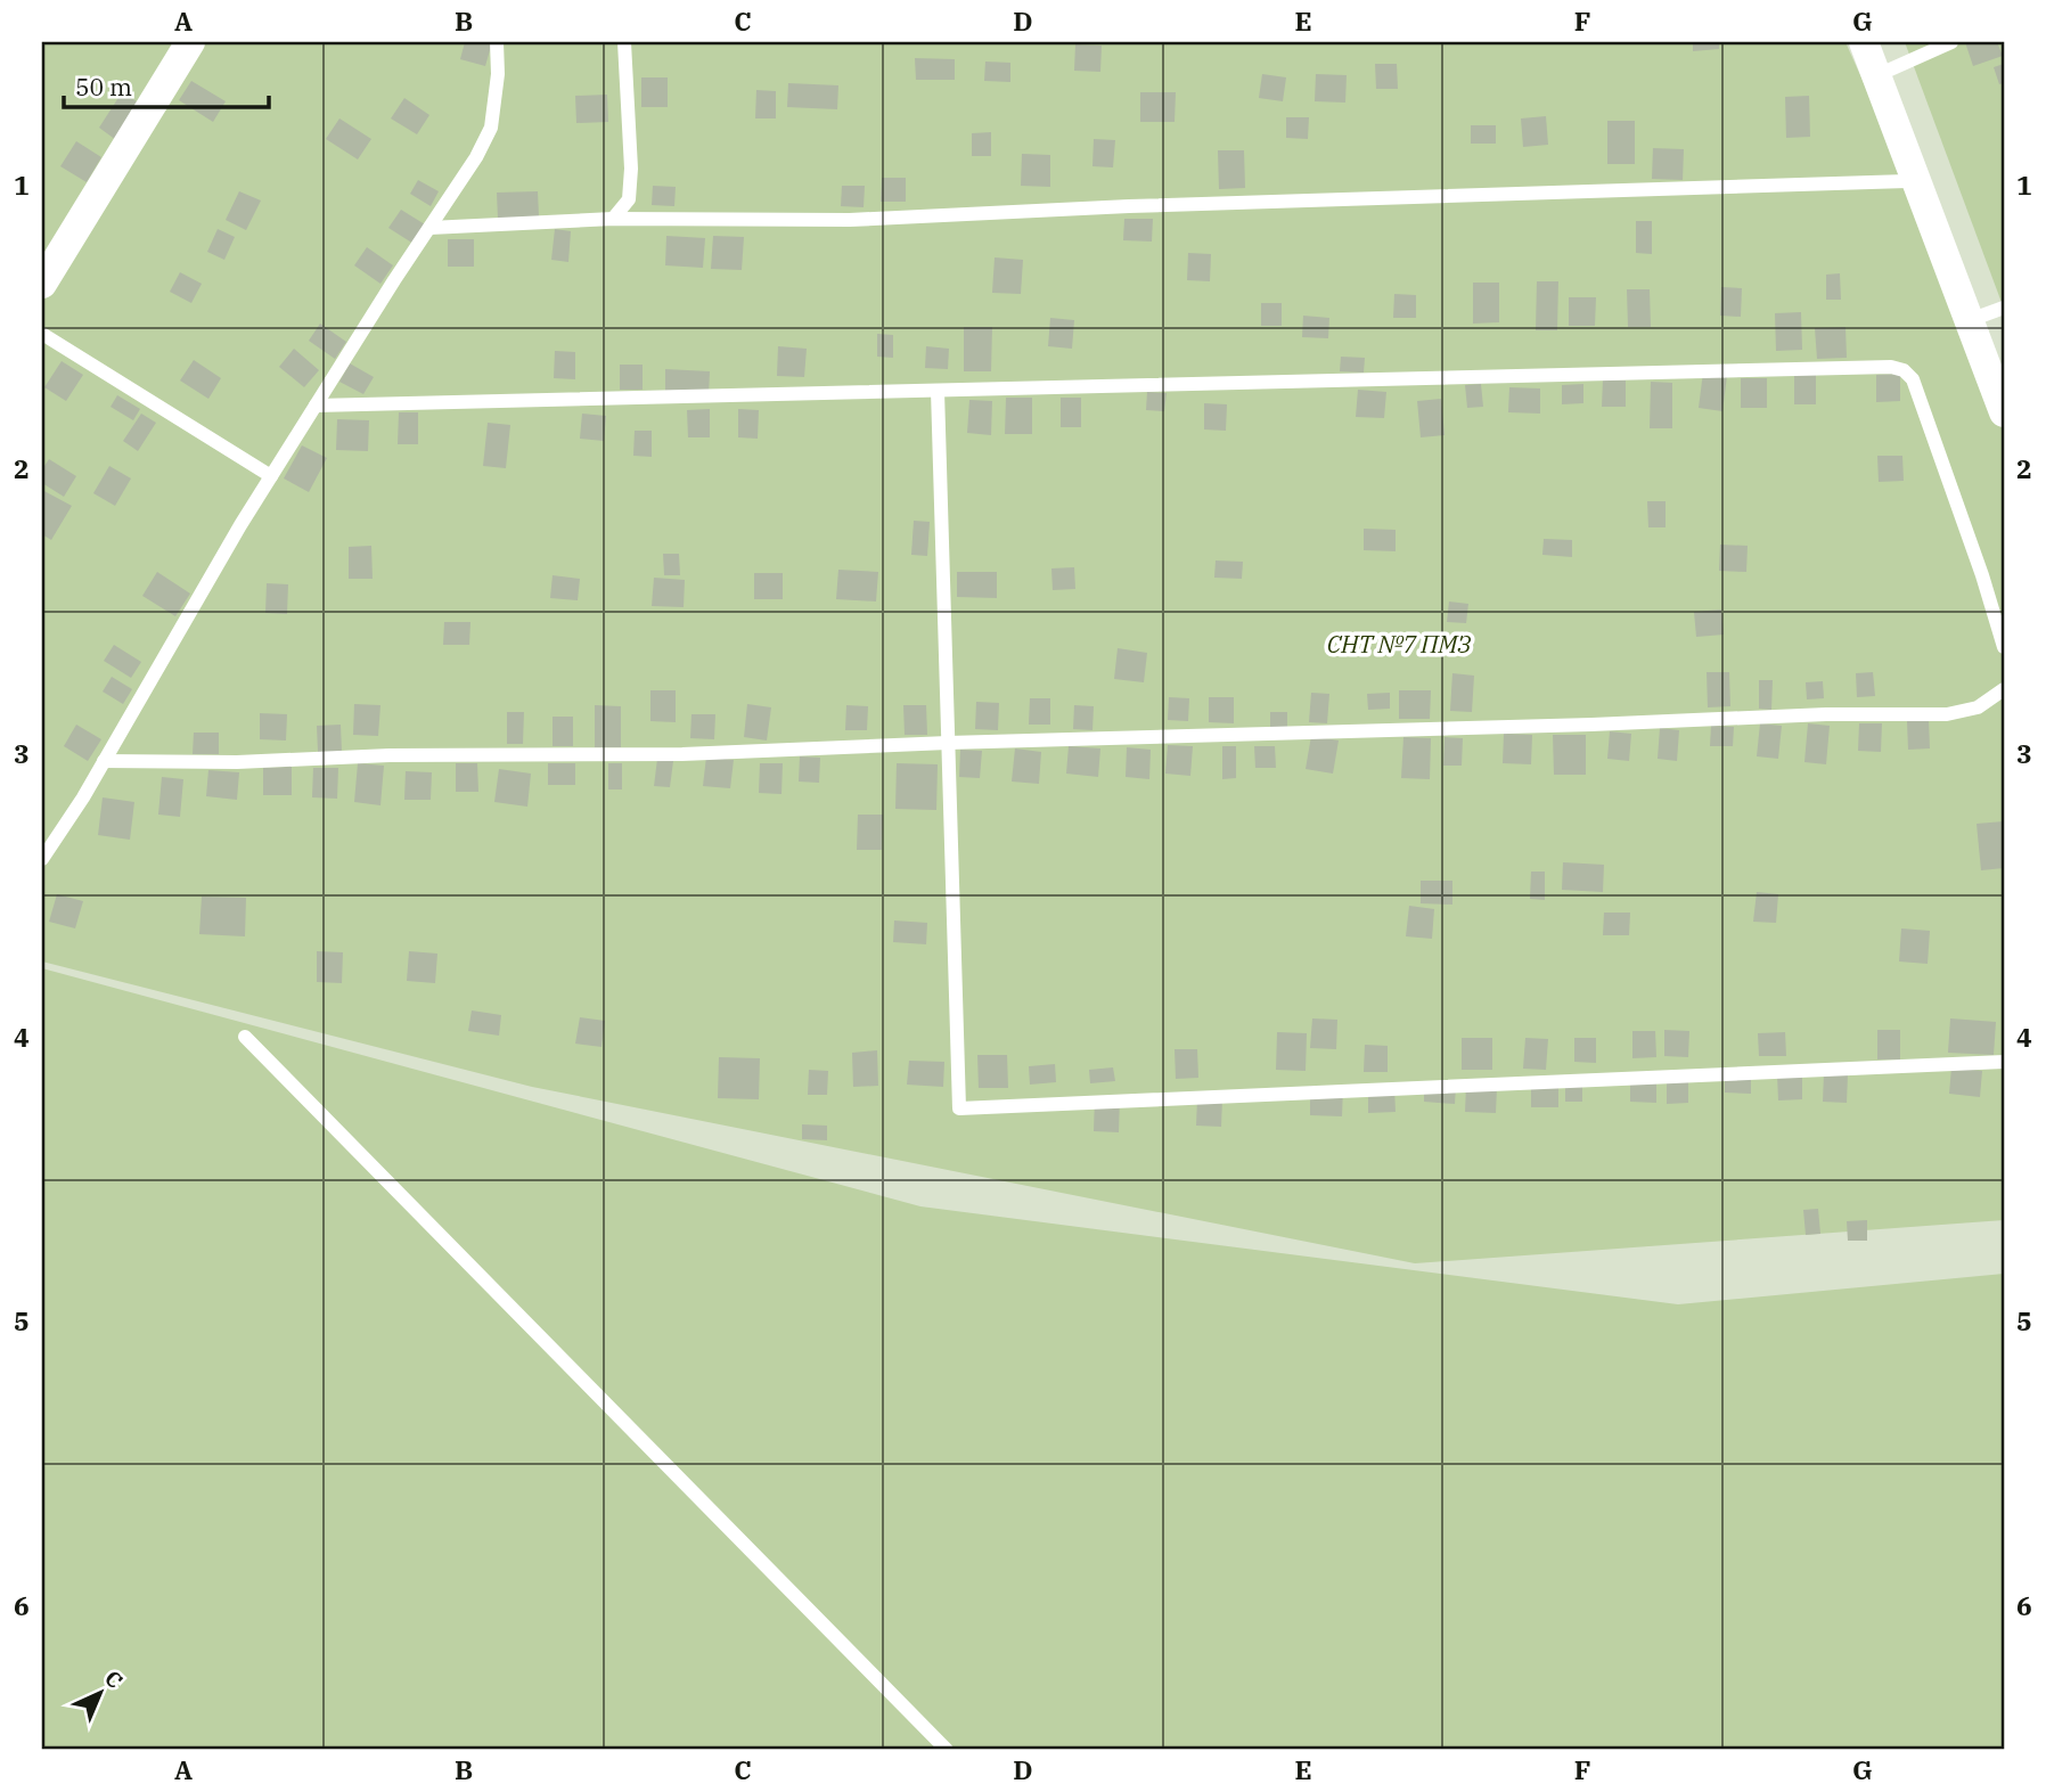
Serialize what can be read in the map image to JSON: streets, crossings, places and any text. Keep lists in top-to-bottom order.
{
  "parks": ["СНТ №7 ПМЗ"],
  "scale_bar": "50 m",
  "north": "top right",
  "grid": {
    "columns": [
      "A",
      "B",
      "C",
      "D",
      "E",
      "F",
      "G"
    ],
    "rows": [
      "1",
      "2",
      "3",
      "4",
      "5",
      "6"
    ]
  }
}
